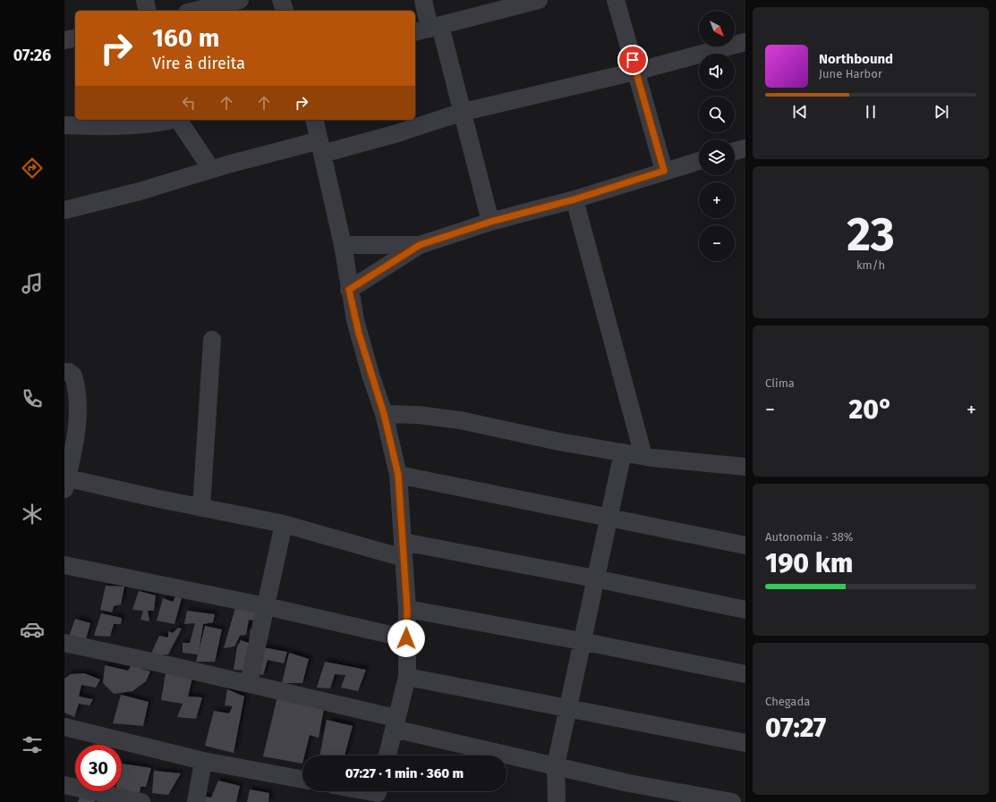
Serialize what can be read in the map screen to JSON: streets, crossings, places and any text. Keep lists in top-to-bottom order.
{
  "north": "bottom right",
  "page": {
    "tabs": "07:26",
    "map_buttons": ["+", "−"],
    "turn": ["160 m", "Vire à direita"],
    "song": ["Northbound", "June Harbor"],
    "tile": [
      ["23", "km/h"],
      "Clima",
      ["Autonomia · 38%", "190 km"],
      ["Chegada", "07:27"]
    ],
    "heat": ["−", "20°", "+"],
    "limit": "30",
    "trip": "07:27 · 1 min · 360 m"
  }
}
